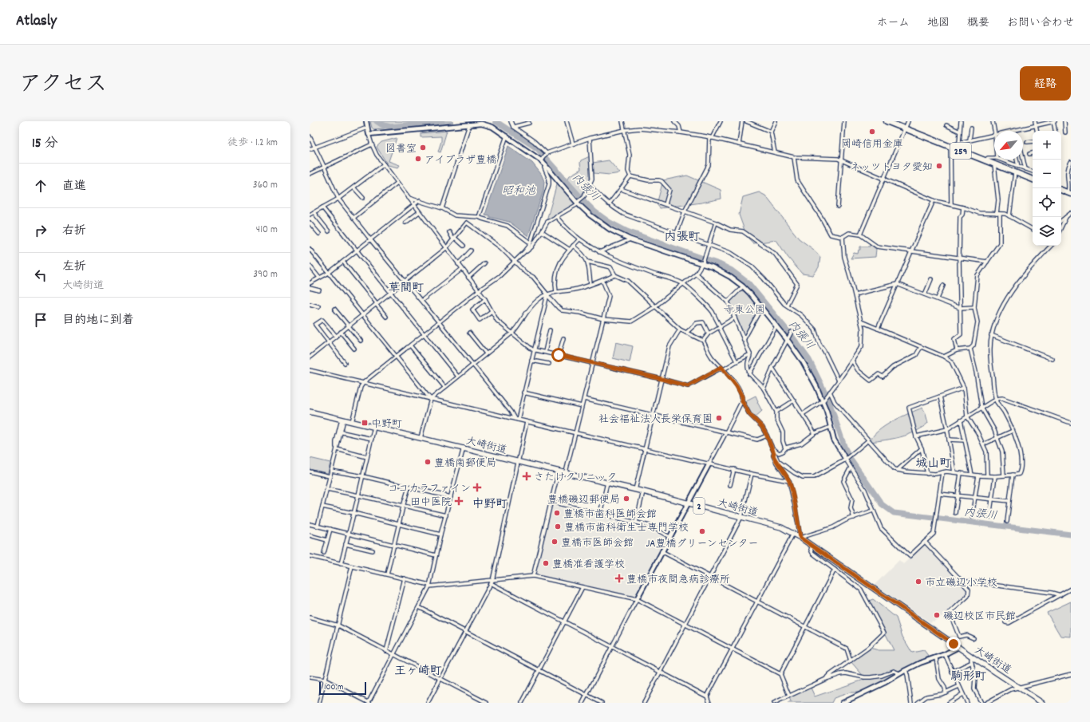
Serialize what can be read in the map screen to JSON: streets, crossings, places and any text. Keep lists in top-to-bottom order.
{
  "streets": {
    "highway": ["259"],
    "main road": ["大崎街道", "2"]
  },
  "districts": [
    "内張町",
    "草間町",
    "城山町",
    "中野町",
    "王ヶ崎町",
    "駒形町"
  ],
  "water": ["内張川", "昭和池"],
  "parks": ["寺東公園"],
  "places": {
    "other": [
      "岡崎信用金庫",
      "図書室",
      "アイプラザ豊橋",
      "ネッツトヨタ愛知",
      "社会福祉法人長栄保育園",
      "豊橋南郵便局",
      "豊橋磯辺郵便局",
      "豊橋市歯科医師会館",
      "豊橋市歯科衛生士専門学校",
      "JA豊橋グリーンセンター",
      "豊橋市医師会館",
      "豊橋准看護学校",
      "市立磯辺小学校",
      "磯辺校区市民館"
    ],
    "transit": ["中野町"],
    "health": [
      "さたけクリニック",
      "ココカラファイン",
      "田中医院",
      "豊橋市夜間急病診療所"
    ]
  },
  "scale_bar": "100 m",
  "north": "bottom left",
  "page": {
    "header": "Atlasly",
    "nav": [
      "ホーム",
      "地図",
      "概要",
      "お問い合わせ"
    ],
    "title": "アクセス",
    "buttons": "経路",
    "heading": ["15 分", "徒歩 · 1.2 km"],
    "map_buttons": ["+", "−"],
    "list": [
      ["直進", "360 m"],
      ["右折", "410 m"],
      ["左折", "大崎街道", "390 m"],
      "目的地に到着"
    ],
    "scale": "100 m"
  }
}
